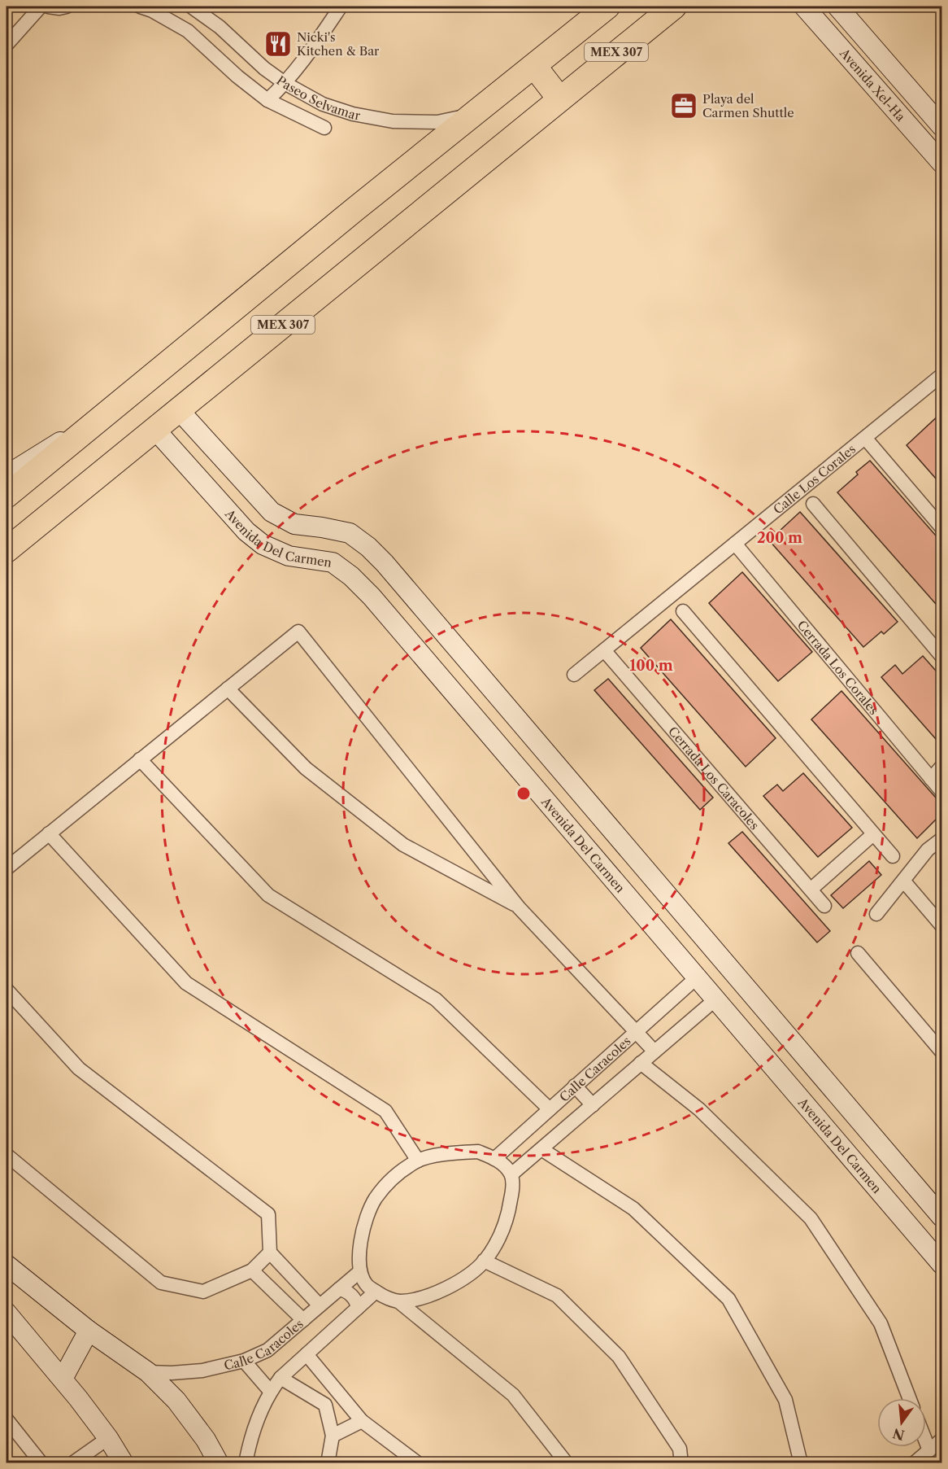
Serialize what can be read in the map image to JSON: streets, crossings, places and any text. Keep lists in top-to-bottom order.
{
  "streets": {
    "highway": ["MEX 307"],
    "main road": ["Avenida Xel-Ha", "Avenida Del Carmen"],
    "street": [
      "Paseo Selvamar",
      "Calle Los Corales",
      "Cerrada Los Corales",
      "Cerrada Los Caracoles",
      "Calle Caracoles"
    ]
  },
  "crossings": [
    ["MEX 307", "Paseo Selvamar"],
    ["MEX 307", "Avenida Del Carmen"],
    ["Calle Los Corales", "Cerrada Los Corales"],
    ["Calle Los Corales", "Cerrada Los Caracoles"],
    ["Avenida Del Carmen", "Calle Caracoles"]
  ],
  "places": {
    "restaurant": ["Nicki's Kitchen & Bar"],
    "office": ["Playa del Carmen Shuttle"]
  },
  "north": "bottom",
  "rings": ["200 m", "100 m"]
}
